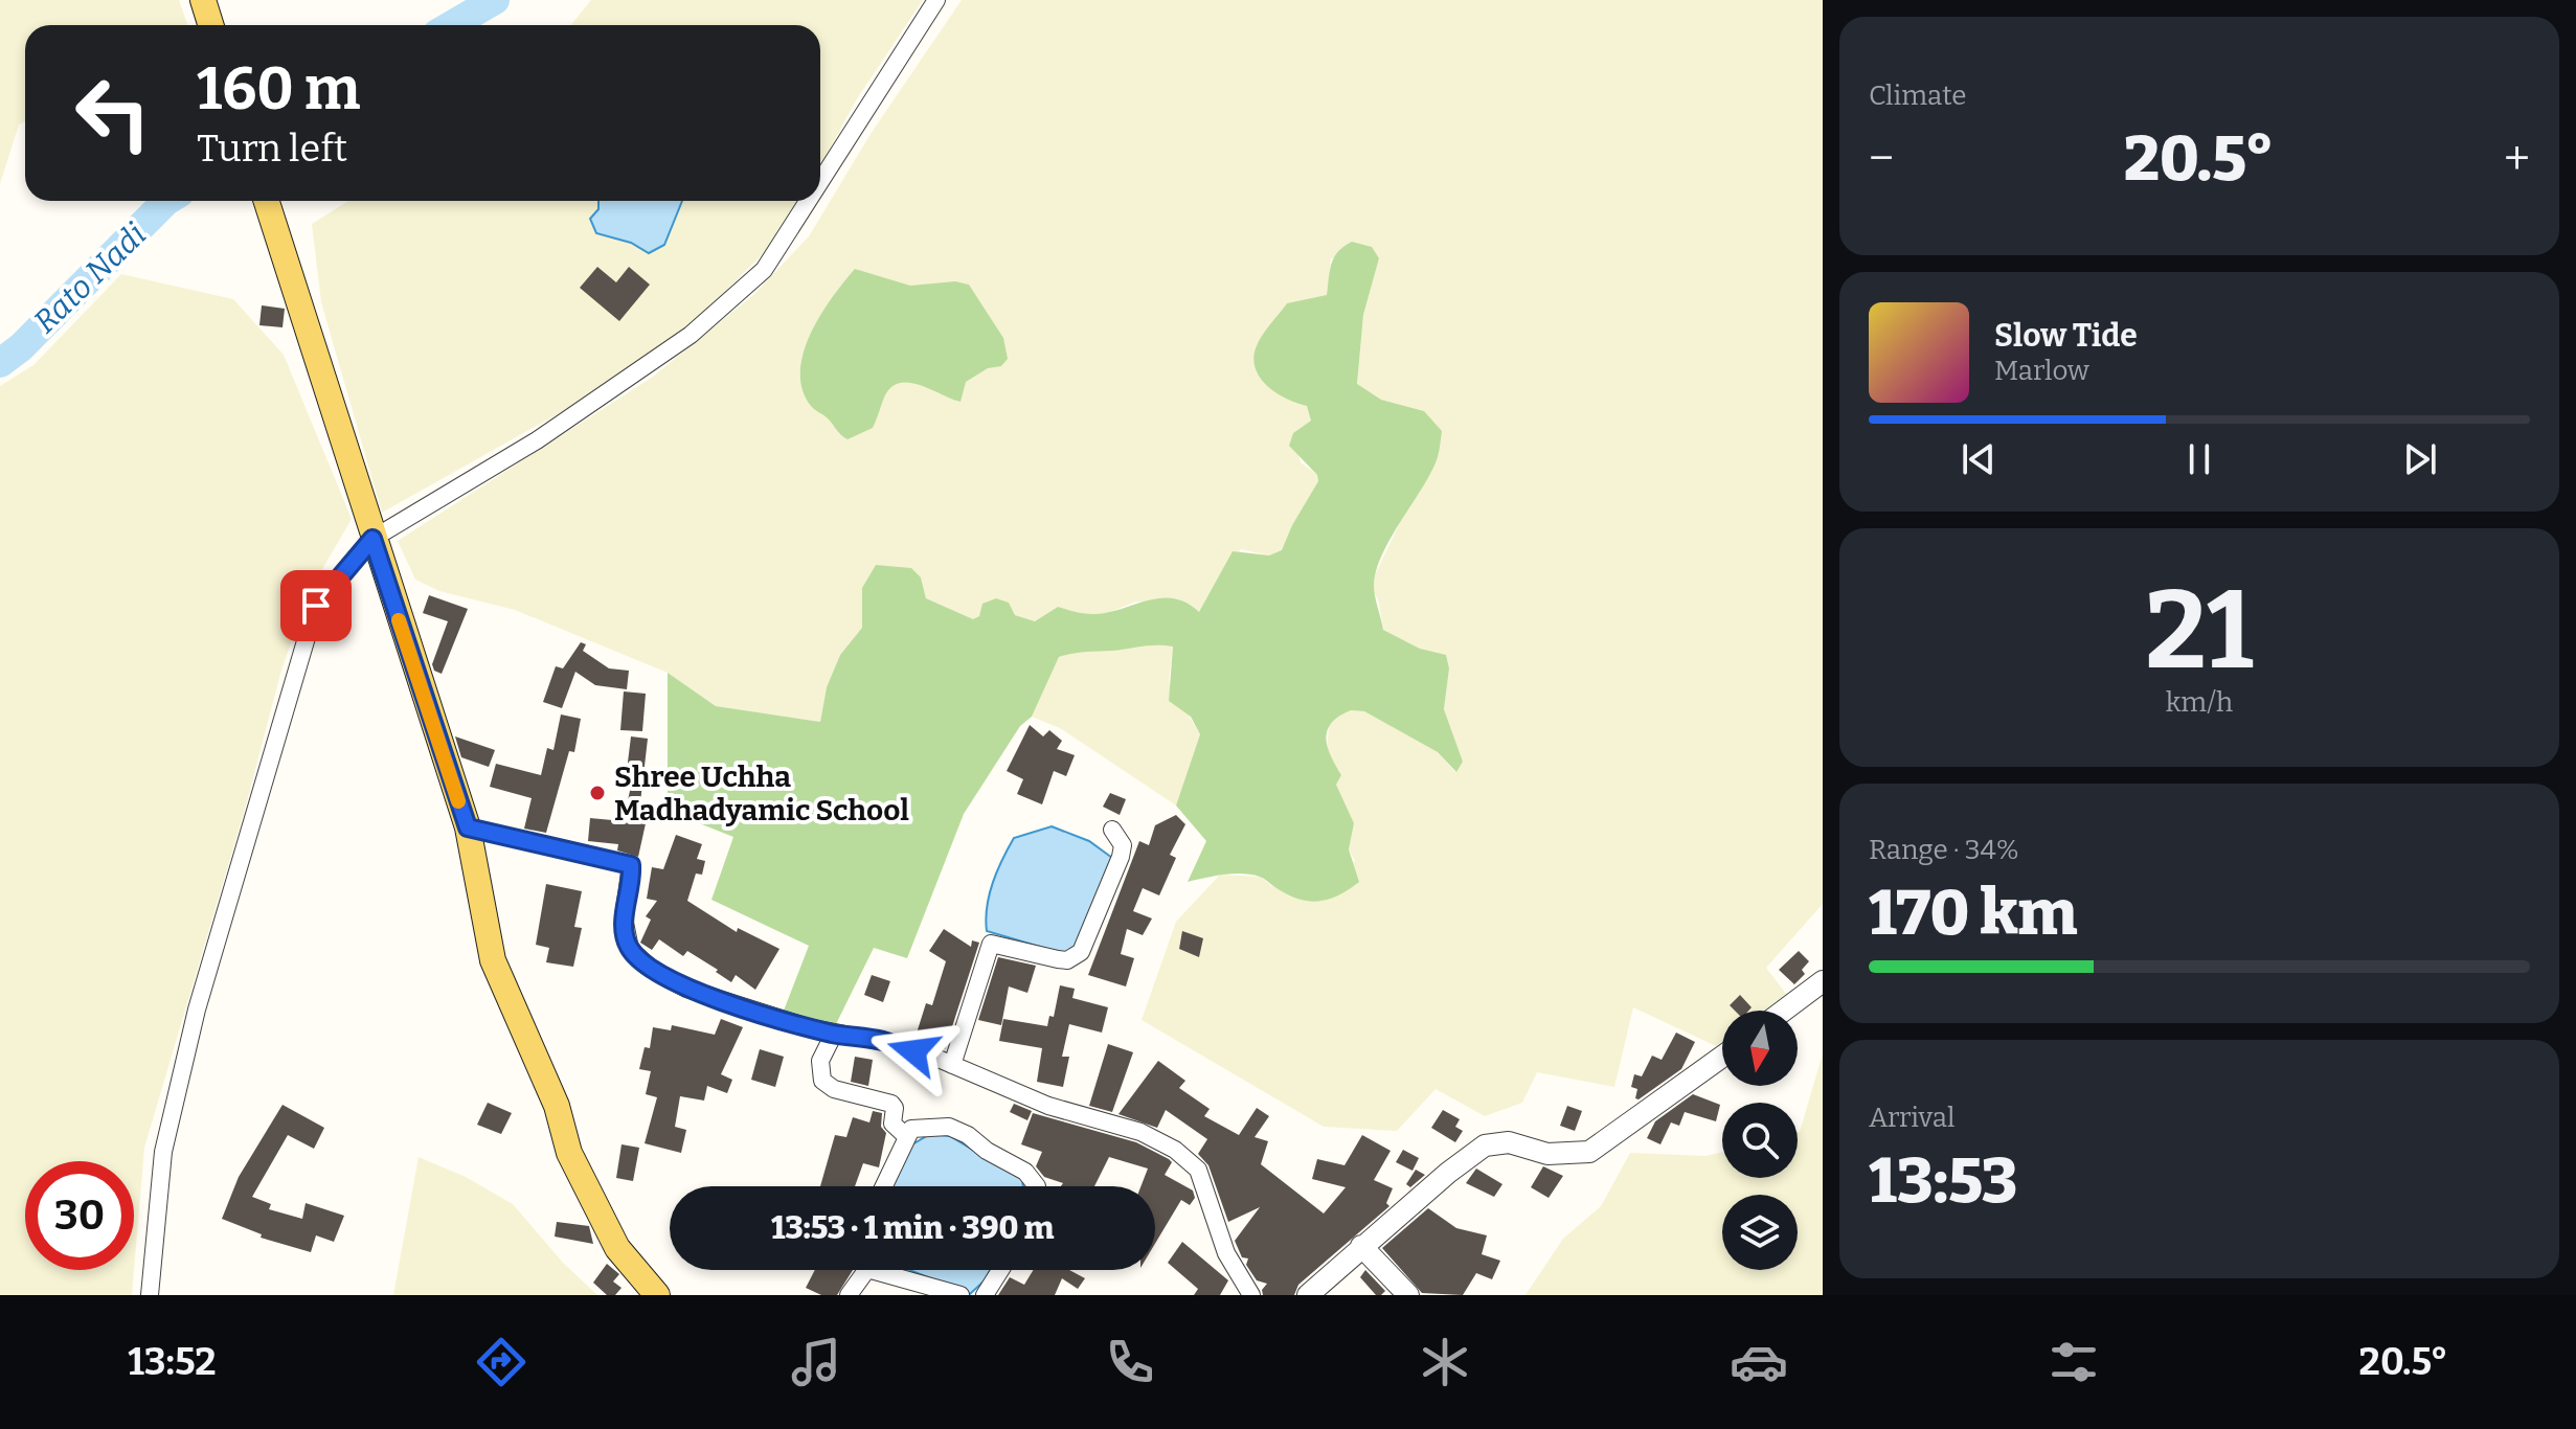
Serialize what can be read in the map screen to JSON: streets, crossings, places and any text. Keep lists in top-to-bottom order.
{
  "water": ["Rato Nadi"],
  "places": ["Shree Uchha Madhadyamic School"],
  "north": "bottom",
  "page": {
    "tile": [
      "Climate",
      ["21", "km/h"],
      ["Range · 34%", "170 km"],
      ["Arrival", "13:53"]
    ],
    "turn": ["160 m", "Turn left"],
    "heat": ["−", "20.5°", "+"],
    "song": ["Slow Tide", "Marlow"],
    "limit": "30",
    "trip": "13:53 · 1 min · 390 m",
    "tabs": ["13:52", "20.5°"]
  }
}
